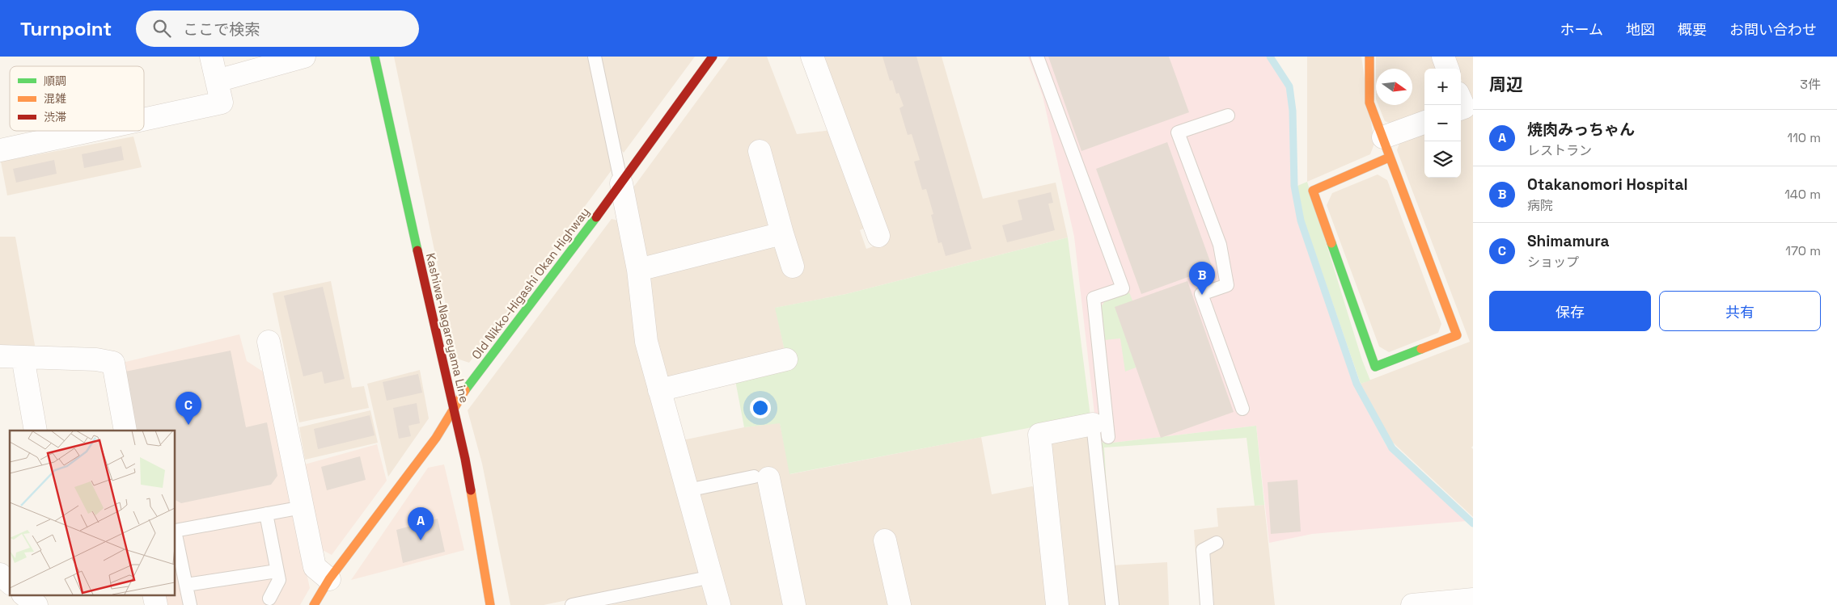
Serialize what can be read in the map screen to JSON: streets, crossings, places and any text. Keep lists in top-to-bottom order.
{
  "streets": {
    "street": ["Old Nikko-Higashi Okan Highway", "Kashiwa-Nagareyama Line"]
  },
  "crossings": [
    ["Old Nikko-Higashi Okan Highway", "Kashiwa-Nagareyama Line"]
  ],
  "legend": ["順調", "混雑", "渋滞"],
  "north": "right",
  "page": {
    "header": "Turnpoint",
    "search": "ここで検索",
    "nav": [
      "ホーム",
      "地図",
      "概要",
      "お問い合わせ"
    ],
    "heading": ["周辺", "3件"],
    "map_buttons": ["+", "−"],
    "list": [
      {
        "mark": "A",
        "name": "焼肉みっちゃん",
        "note": "レストラン",
        "value": "110 m"
      },
      {
        "mark": "B",
        "name": "Otakanomori Hospital",
        "note": "病院",
        "value": "140 m"
      },
      {
        "mark": "C",
        "name": "Shimamura",
        "note": "ショップ",
        "value": "170 m"
      }
    ],
    "pins": ["B", "C", "A"],
    "buttons": ["保存", "共有"]
  }
}
